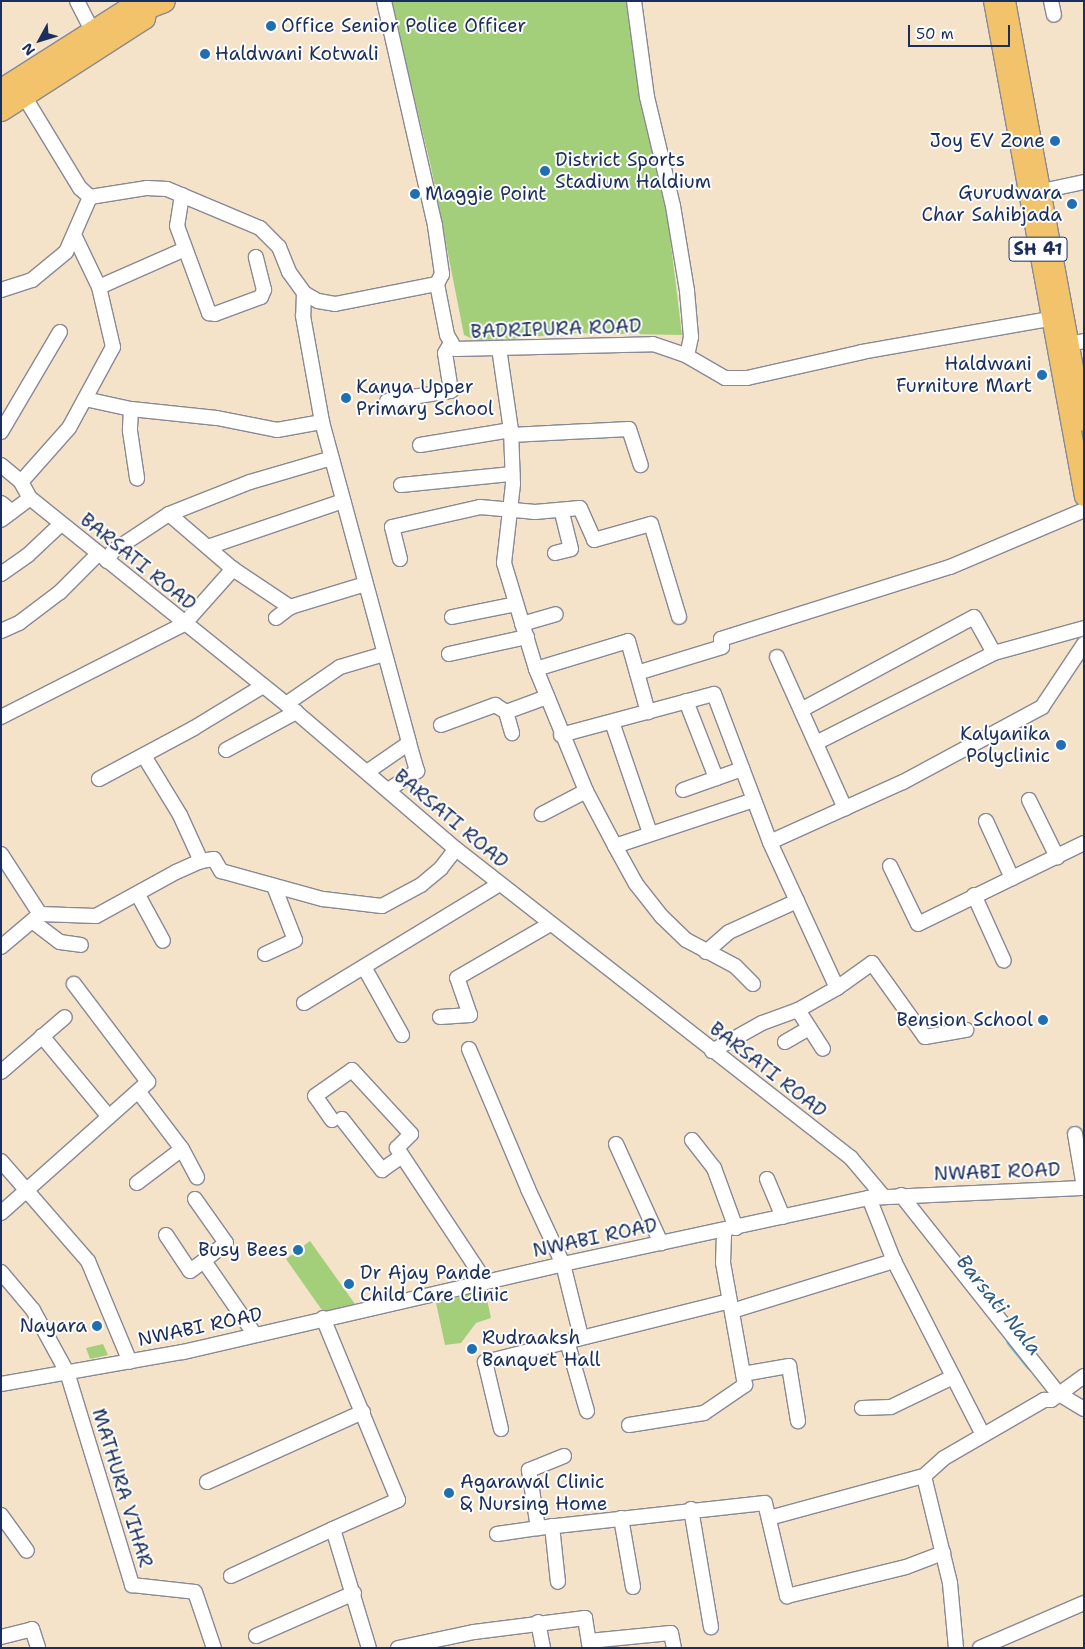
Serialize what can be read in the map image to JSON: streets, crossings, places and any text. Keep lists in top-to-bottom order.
{
  "streets": {
    "main road": ["SH 41"],
    "street": [
      "BADRIPURA ROAD",
      "BARSATI ROAD",
      "NWABI ROAD",
      "MATHURA VIHAR"
    ]
  },
  "crossings": [
    ["SH 41", "BADRIPURA ROAD"],
    ["BARSATI ROAD", "NWABI ROAD"],
    ["NWABI ROAD", "MATHURA VIHAR"]
  ],
  "water": ["Barsati Nala"],
  "places": [
    "Office Senior Police Officer",
    "Haldwani Kotwali",
    "Joy EV Zone",
    "District Sports Stadium Haldium",
    "Maggie Point",
    "Gurudwara Char Sahibjada",
    "Haldwani Furniture Mart",
    "Kanya Upper Primary School",
    "Kalyanika Polyclinic",
    "Bension School",
    "Busy Bees",
    "Dr Ajay Pande Child Care Clinic",
    "Nayara",
    "Rudraaksh Banquet Hall",
    "Agarawal Clinic & Nursing Home"
  ],
  "scale_bar": "50 m",
  "north": "bottom left"
}
